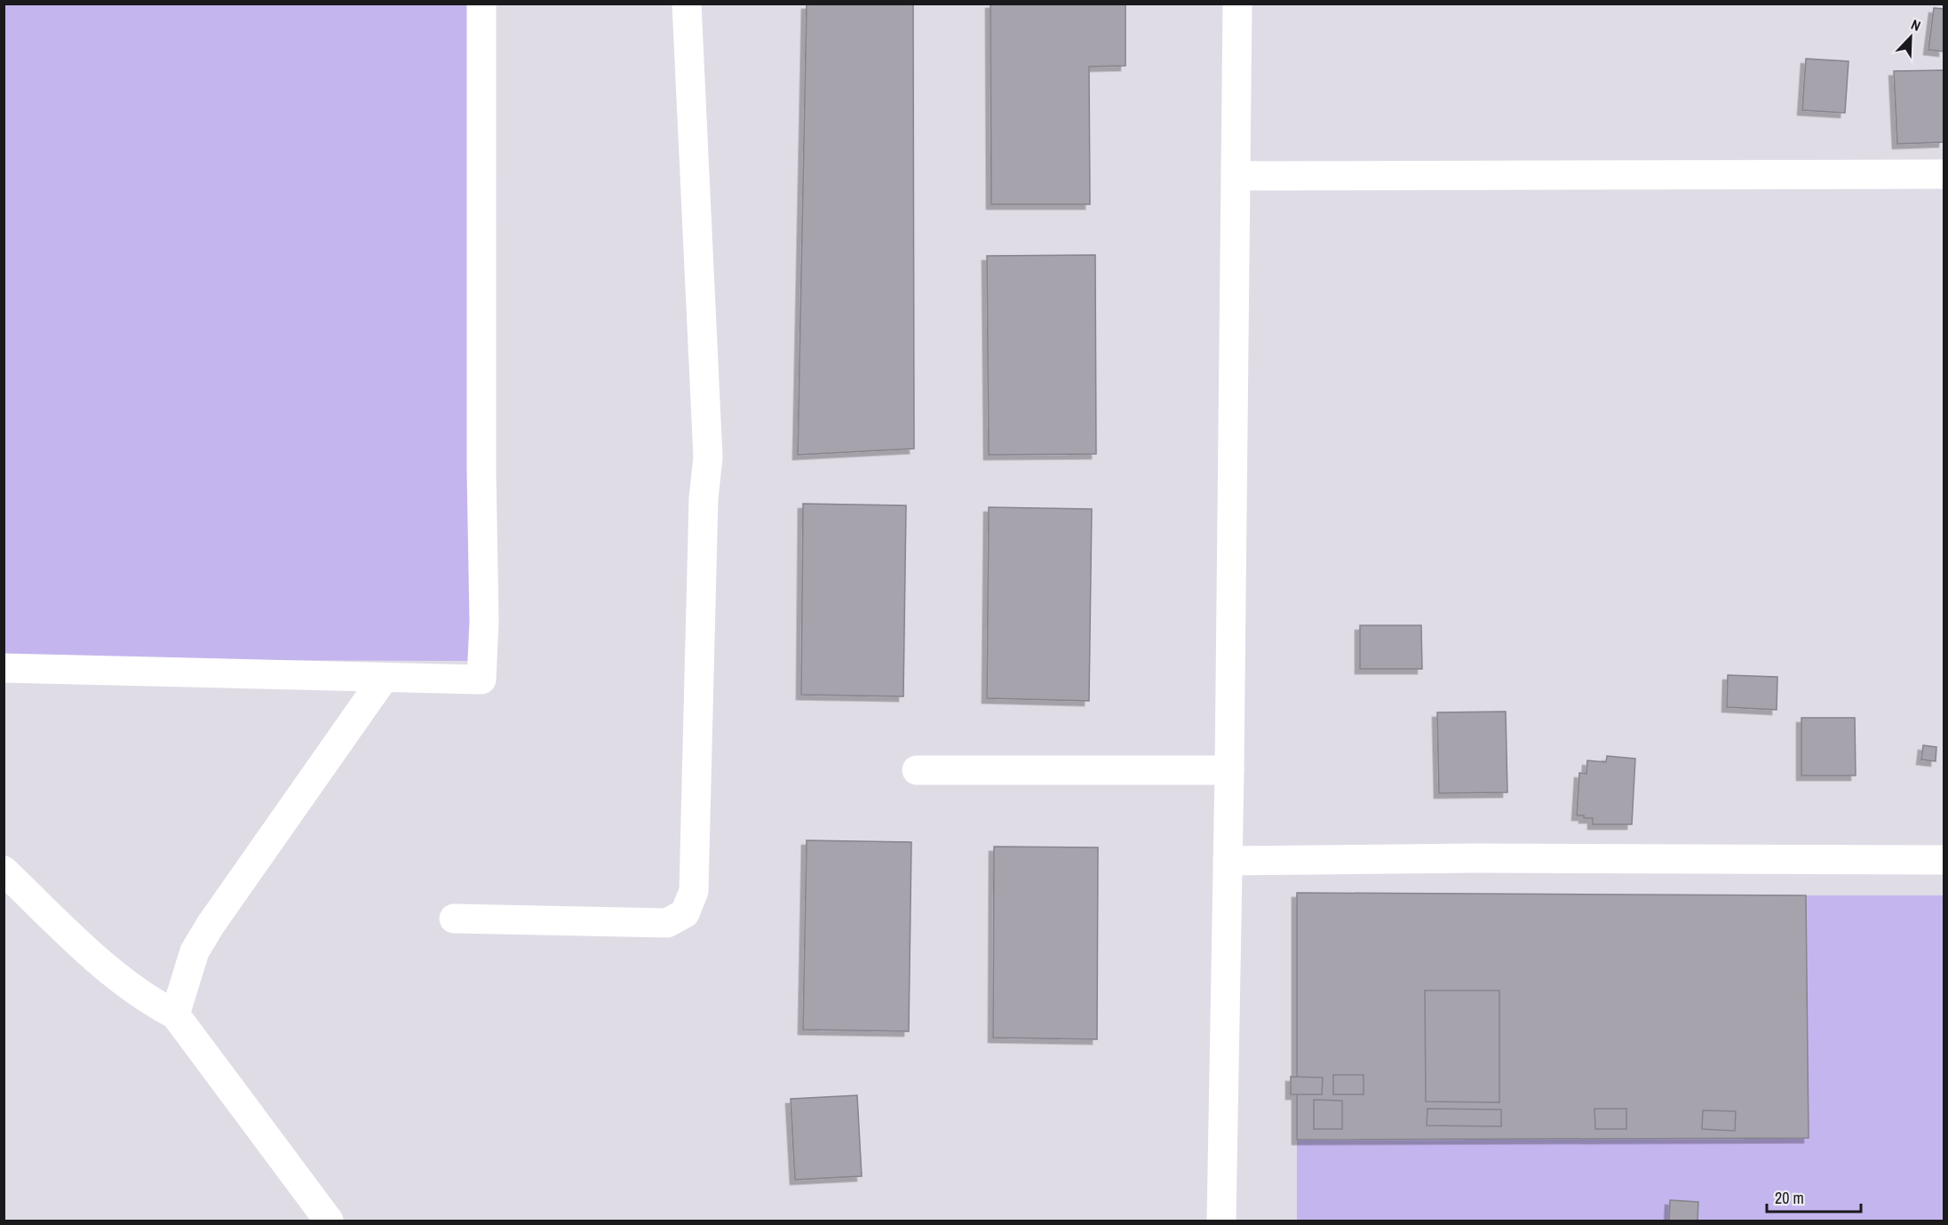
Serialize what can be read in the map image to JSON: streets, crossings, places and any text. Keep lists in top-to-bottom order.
{
  "scale_bar": "20 m",
  "north": "top right"
}
